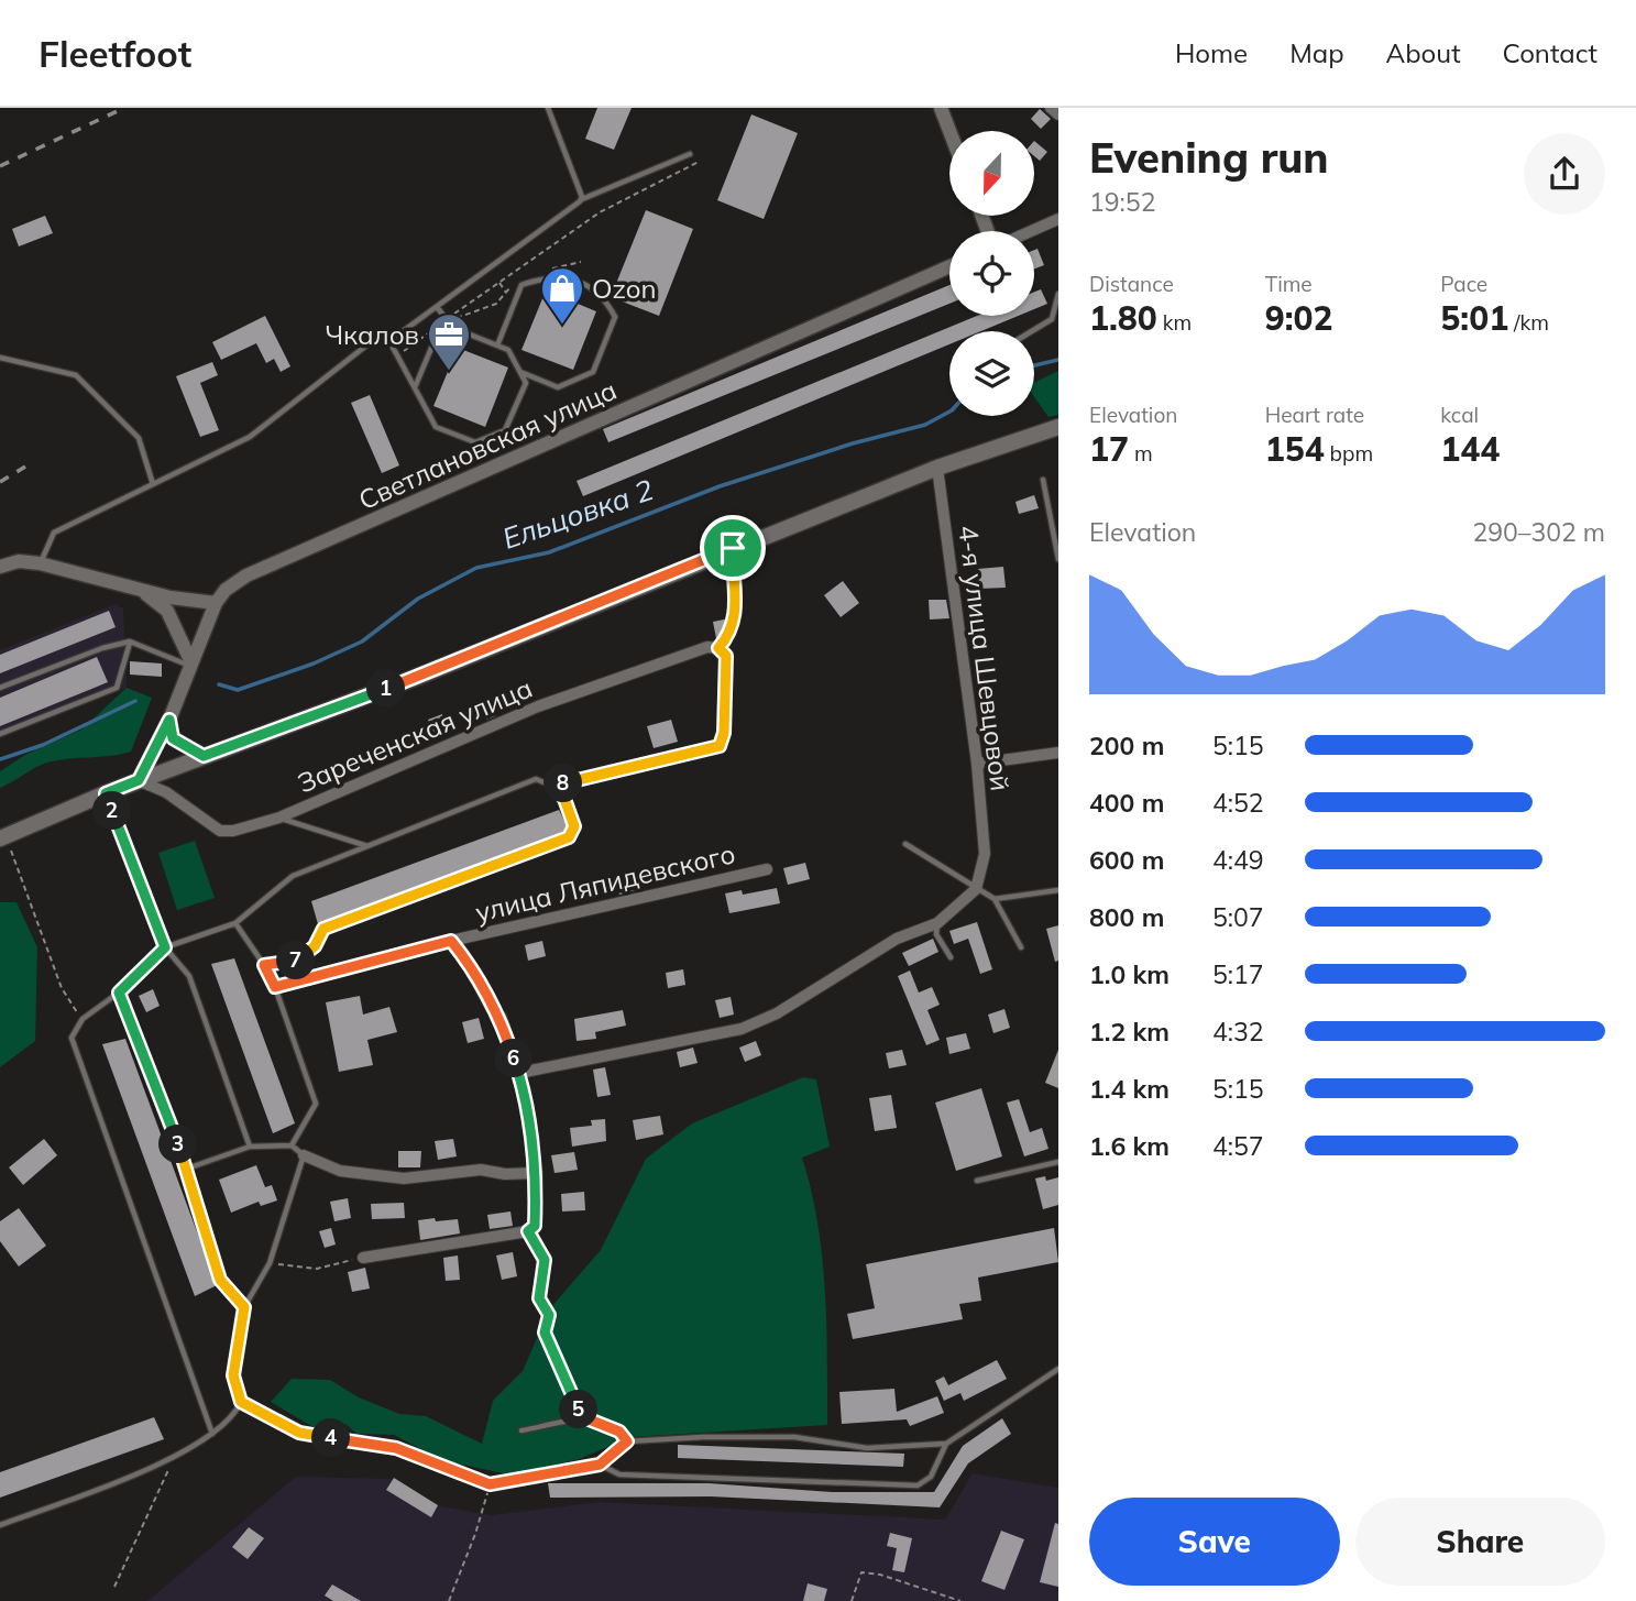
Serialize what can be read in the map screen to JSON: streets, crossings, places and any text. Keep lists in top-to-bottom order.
{
  "streets": {
    "street": [
      "Светлановская улица",
      "4-я улица Шевцовой",
      "Зареченская улица",
      "улица Ляпидевского"
    ]
  },
  "crossings": [
    ["Светлановская улица", "Зареченская улица"]
  ],
  "water": ["Ельцовка 2"],
  "places": {
    "shop": ["Ozon"],
    "office": ["Чкалов"]
  },
  "north": "bottom",
  "page": {
    "header": "Fleetfoot",
    "nav": [
      "Home",
      "Map",
      "About",
      "Contact"
    ],
    "heading": ["Evening run", "19:52"],
    "stats": [
      ["Distance", "1.80 km"],
      ["Time", "9:02"],
      ["Pace", "5:01 /km"],
      ["Elevation", "17 m"],
      ["Heart rate", "154 bpm"],
      ["kcal", "144"]
    ],
    "chart": ["Elevation", "290–302 m"],
    "pins": [
      "1",
      "8",
      "2",
      "7",
      "6",
      "3",
      "5",
      "4"
    ],
    "list": [
      {
        "name": "200 m",
        "note": "5:15"
      },
      {
        "name": "400 m",
        "note": "4:52"
      },
      {
        "name": "600 m",
        "note": "4:49"
      },
      {
        "name": "800 m",
        "note": "5:07"
      },
      {
        "name": "1.0 km",
        "note": "5:17"
      },
      {
        "name": "1.2 km",
        "note": "4:32"
      },
      {
        "name": "1.4 km",
        "note": "5:15"
      },
      {
        "name": "1.6 km",
        "note": "4:57"
      }
    ],
    "buttons": ["Save", "Share"]
  }
}
